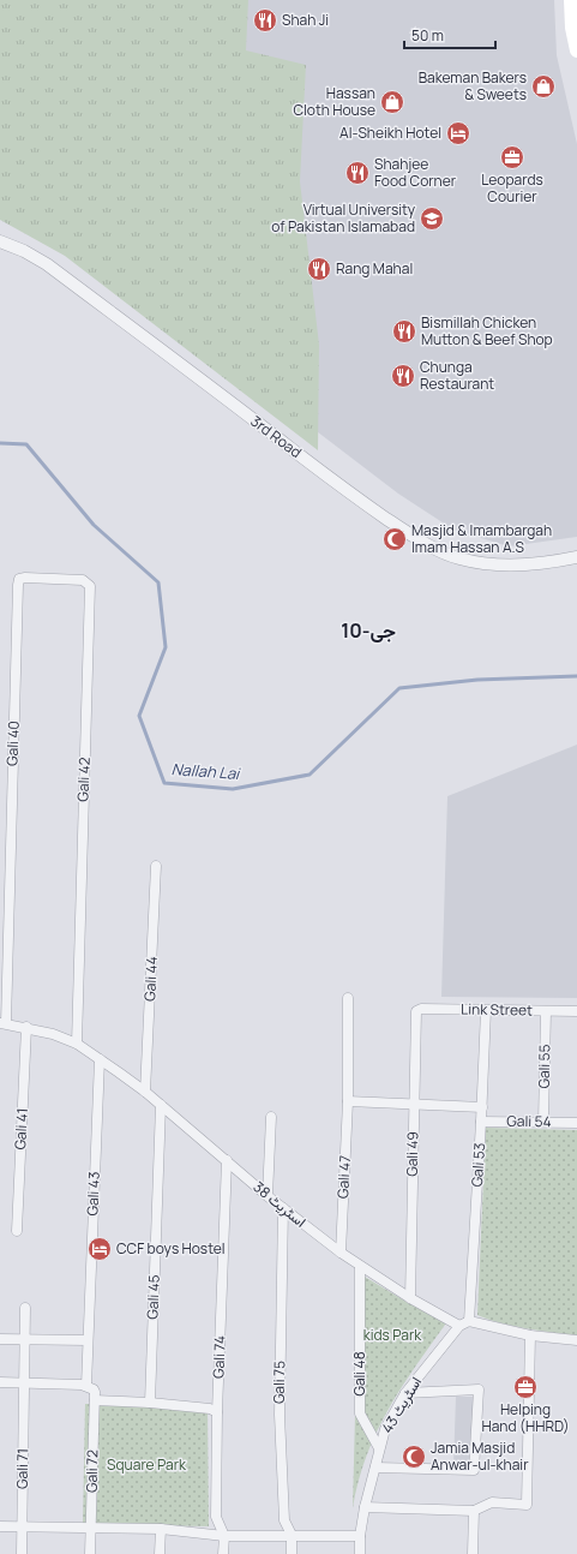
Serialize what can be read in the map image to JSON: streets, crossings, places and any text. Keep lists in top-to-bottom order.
{
  "streets": {
    "street": [
      "3rd Road",
      "Gali 40",
      "Gali 42",
      "Gali 44",
      "Link Street",
      "Gali 55",
      "Gali 54",
      "Gali 41",
      "Gali 49",
      "Gali 53",
      "Gali 47",
      "Gali 43",
      "اسٹریٹ 38",
      "Gali 45",
      "Gali 74",
      "Gali 48",
      "Gali 75",
      "اسٹریٹ 43",
      "Gali 71",
      "Gali 72"
    ]
  },
  "crossings": [
    ["Gali 40", "Gali 42"],
    ["Gali 40", "اسٹریٹ 38"],
    ["Gali 42", "اسٹریٹ 38"],
    ["Gali 44", "اسٹریٹ 38"],
    ["Link Street", "Gali 55"],
    ["Link Street", "Gali 49"],
    ["Link Street", "Gali 53"],
    ["Gali 55", "Gali 54"],
    ["Gali 54", "Gali 53"],
    ["Gali 41", "اسٹریٹ 38"],
    ["Gali 49", "اسٹریٹ 38"],
    ["Gali 47", "اسٹریٹ 38"],
    ["Gali 43", "اسٹریٹ 38"],
    ["Gali 43", "Gali 72"],
    ["اسٹریٹ 38", "Gali 45"],
    ["اسٹریٹ 38", "Gali 74"],
    ["اسٹریٹ 38", "Gali 48"],
    ["اسٹریٹ 38", "Gali 75"],
    ["اسٹریٹ 38", "اسٹریٹ 43"],
    ["Gali 48", "اسٹریٹ 43"]
  ],
  "districts": ["جی-10"],
  "water": ["Nallah Lai"],
  "parks": ["kids Park", "Square Park"],
  "places": {
    "restaurant": [
      "Shah Ji",
      "Shahjee Food Corner",
      "Rang Mahal",
      "Bismillah Chicken Mutton & Beef Shop",
      "Chunga Restaurant"
    ],
    "shop": ["Bakeman Bakers & Sweets", "Hassan Cloth House"],
    "hotel": ["Al-Sheikh Hotel", "CCF boys Hostel"],
    "office": ["Leopards Courier", "Helping Hand (HHRD)"],
    "school or university": ["Virtual University of Pakistan Islamabad"],
    "mosque": ["Masjid & Imambargah Imam Hassan A.S", "Jamia Masjid Anwar-ul-khair"]
  },
  "scale_bar": "50 m"
}
